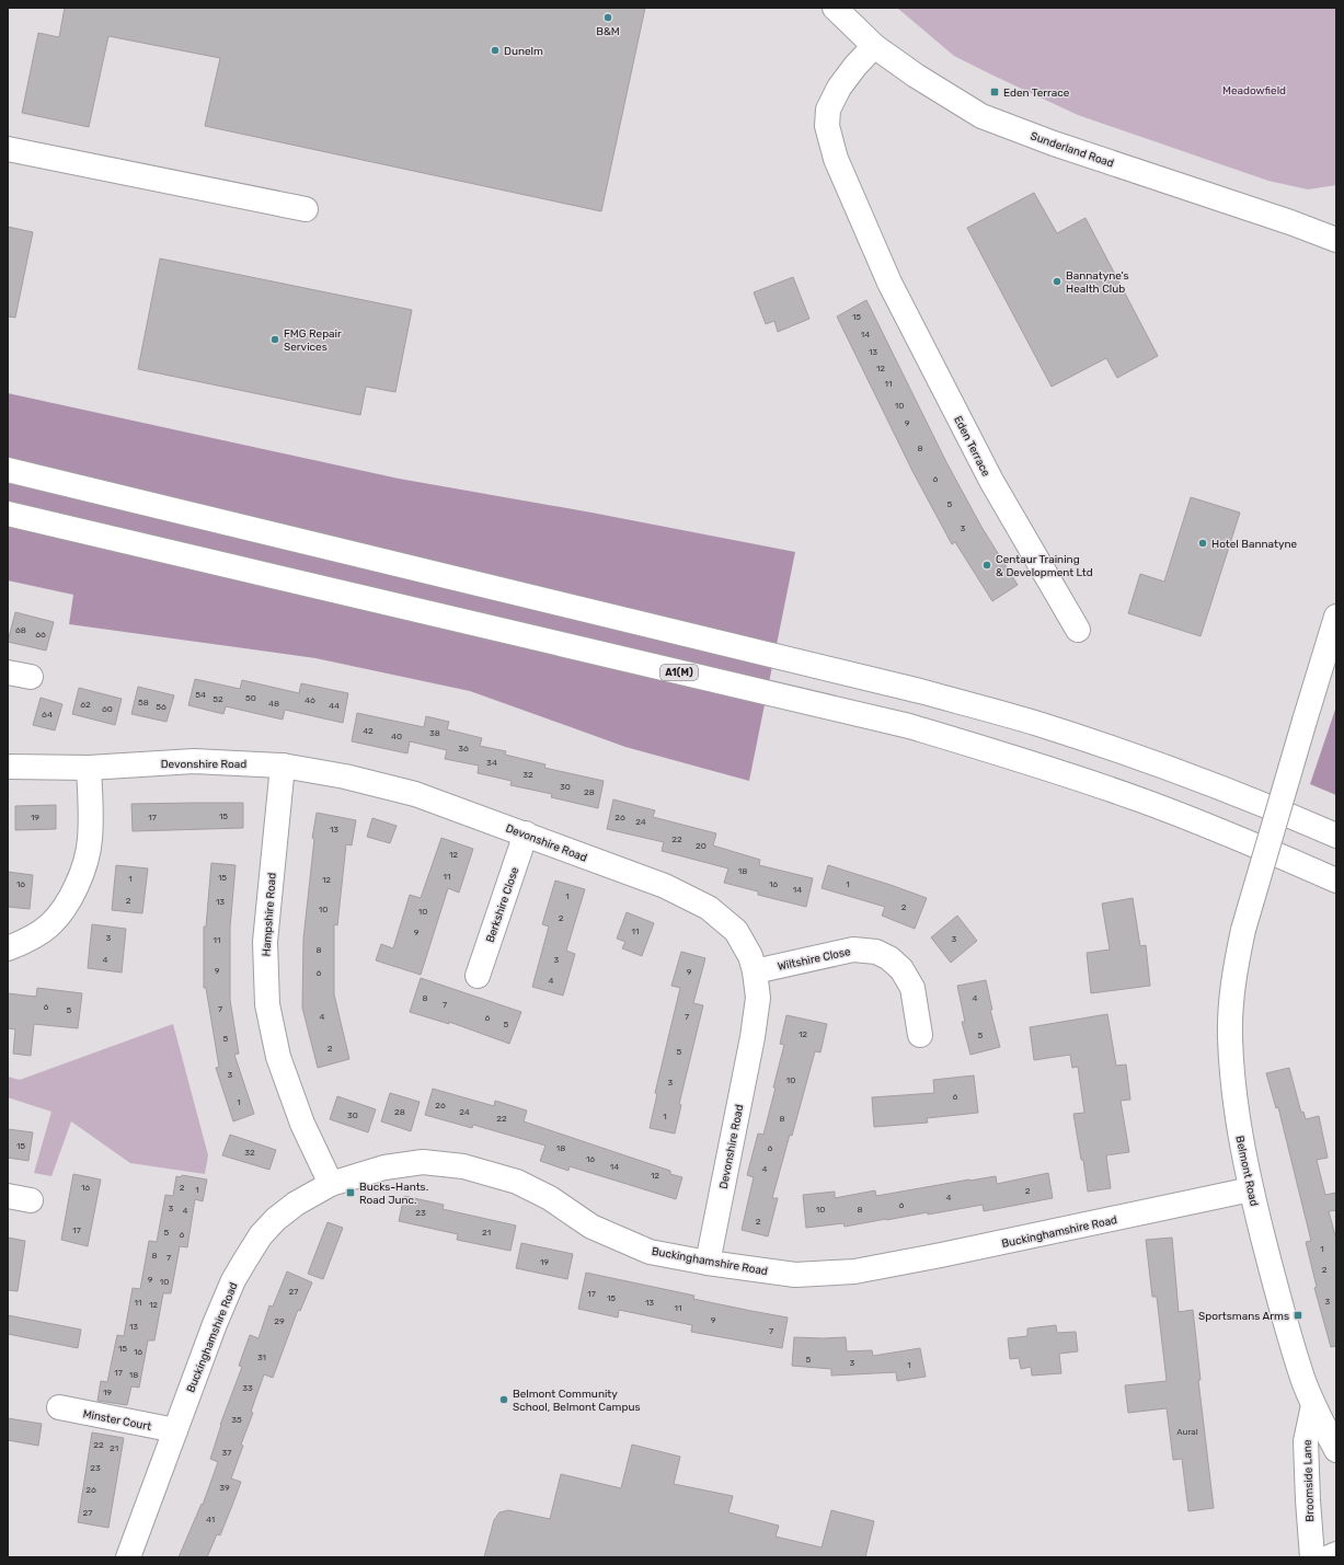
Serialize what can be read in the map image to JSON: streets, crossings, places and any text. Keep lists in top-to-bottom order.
{
  "streets": {
    "main road": [
      "Sunderland Road",
      "Eden Terrace",
      "A1(M)",
      "Devonshire Road",
      "Berkshire Close",
      "Hampshire Road",
      "Wiltshire Close",
      "Belmont Road",
      "Buckinghamshire Road",
      "Minster Court",
      "Broomside Lane"
    ]
  },
  "crossings": [
    ["Sunderland Road", "Eden Terrace"],
    ["Devonshire Road", "Berkshire Close"],
    ["Devonshire Road", "Hampshire Road"],
    ["Devonshire Road", "Wiltshire Close"],
    ["Devonshire Road", "Buckinghamshire Road"],
    ["Hampshire Road", "Buckinghamshire Road"],
    ["Belmont Road", "Buckinghamshire Road"],
    ["Belmont Road", "Broomside Lane"],
    ["Buckinghamshire Road", "Minster Court"]
  ],
  "parks": ["Meadowfield"],
  "places": {
    "other": [
      "B&M",
      "Dunelm",
      "Bannatyne's Health Club",
      "FMG Repair Services",
      "Hotel Bannatyne",
      "Centaur Training & Development Ltd",
      "Belmont Community School, Belmont Campus"
    ],
    "transit": ["Eden Terrace", "Bucks-Hants. Road Junc.", "Sportsmans Arms"]
  },
  "house_numbers": [
    "15",
    "14",
    "13",
    "12",
    "11",
    "10",
    "9",
    "8",
    "6",
    "5",
    "3",
    "68",
    "66",
    "54",
    "50",
    "52",
    "46",
    "58",
    "48",
    "62",
    "44",
    "56",
    "60",
    "64",
    "42",
    "38",
    "40",
    "36",
    "34",
    "32",
    "30",
    "28",
    "15",
    "19",
    "17",
    "26",
    "24",
    "13",
    "22",
    "20",
    "12",
    "18",
    "11",
    "15",
    "1",
    "12",
    "16",
    "16",
    "1",
    "14",
    "1",
    "2",
    "13",
    "2",
    "10",
    "10",
    "2",
    "11",
    "9",
    "3",
    "3",
    "11",
    "8",
    "4",
    "3",
    "9",
    "9",
    "6",
    "4",
    "8",
    "4",
    "7",
    "6",
    "7",
    "5",
    "4",
    "7",
    "6",
    "5",
    "12",
    "5",
    "5",
    "2",
    "5",
    "3",
    "10",
    "3",
    "6",
    "1",
    "26",
    "28",
    "24",
    "30",
    "1",
    "22",
    "8",
    "15",
    "18",
    "6",
    "32",
    "16",
    "14",
    "4",
    "12",
    "16",
    "2",
    "1",
    "2",
    "4",
    "6",
    "3",
    "10",
    "8",
    "4",
    "23",
    "2",
    "17",
    "5",
    "21",
    "6",
    "1",
    "8",
    "7",
    "19",
    "2",
    "9",
    "10",
    "27",
    "17",
    "15",
    "3",
    "11",
    "13",
    "12",
    "11",
    "9",
    "29",
    "13",
    "7",
    "15",
    "16",
    "31",
    "5",
    "3",
    "1",
    "17",
    "18",
    "33",
    "19",
    "35",
    "Aural",
    "22",
    "21",
    "37",
    "23",
    "39",
    "26",
    "27",
    "41"
  ]
}
